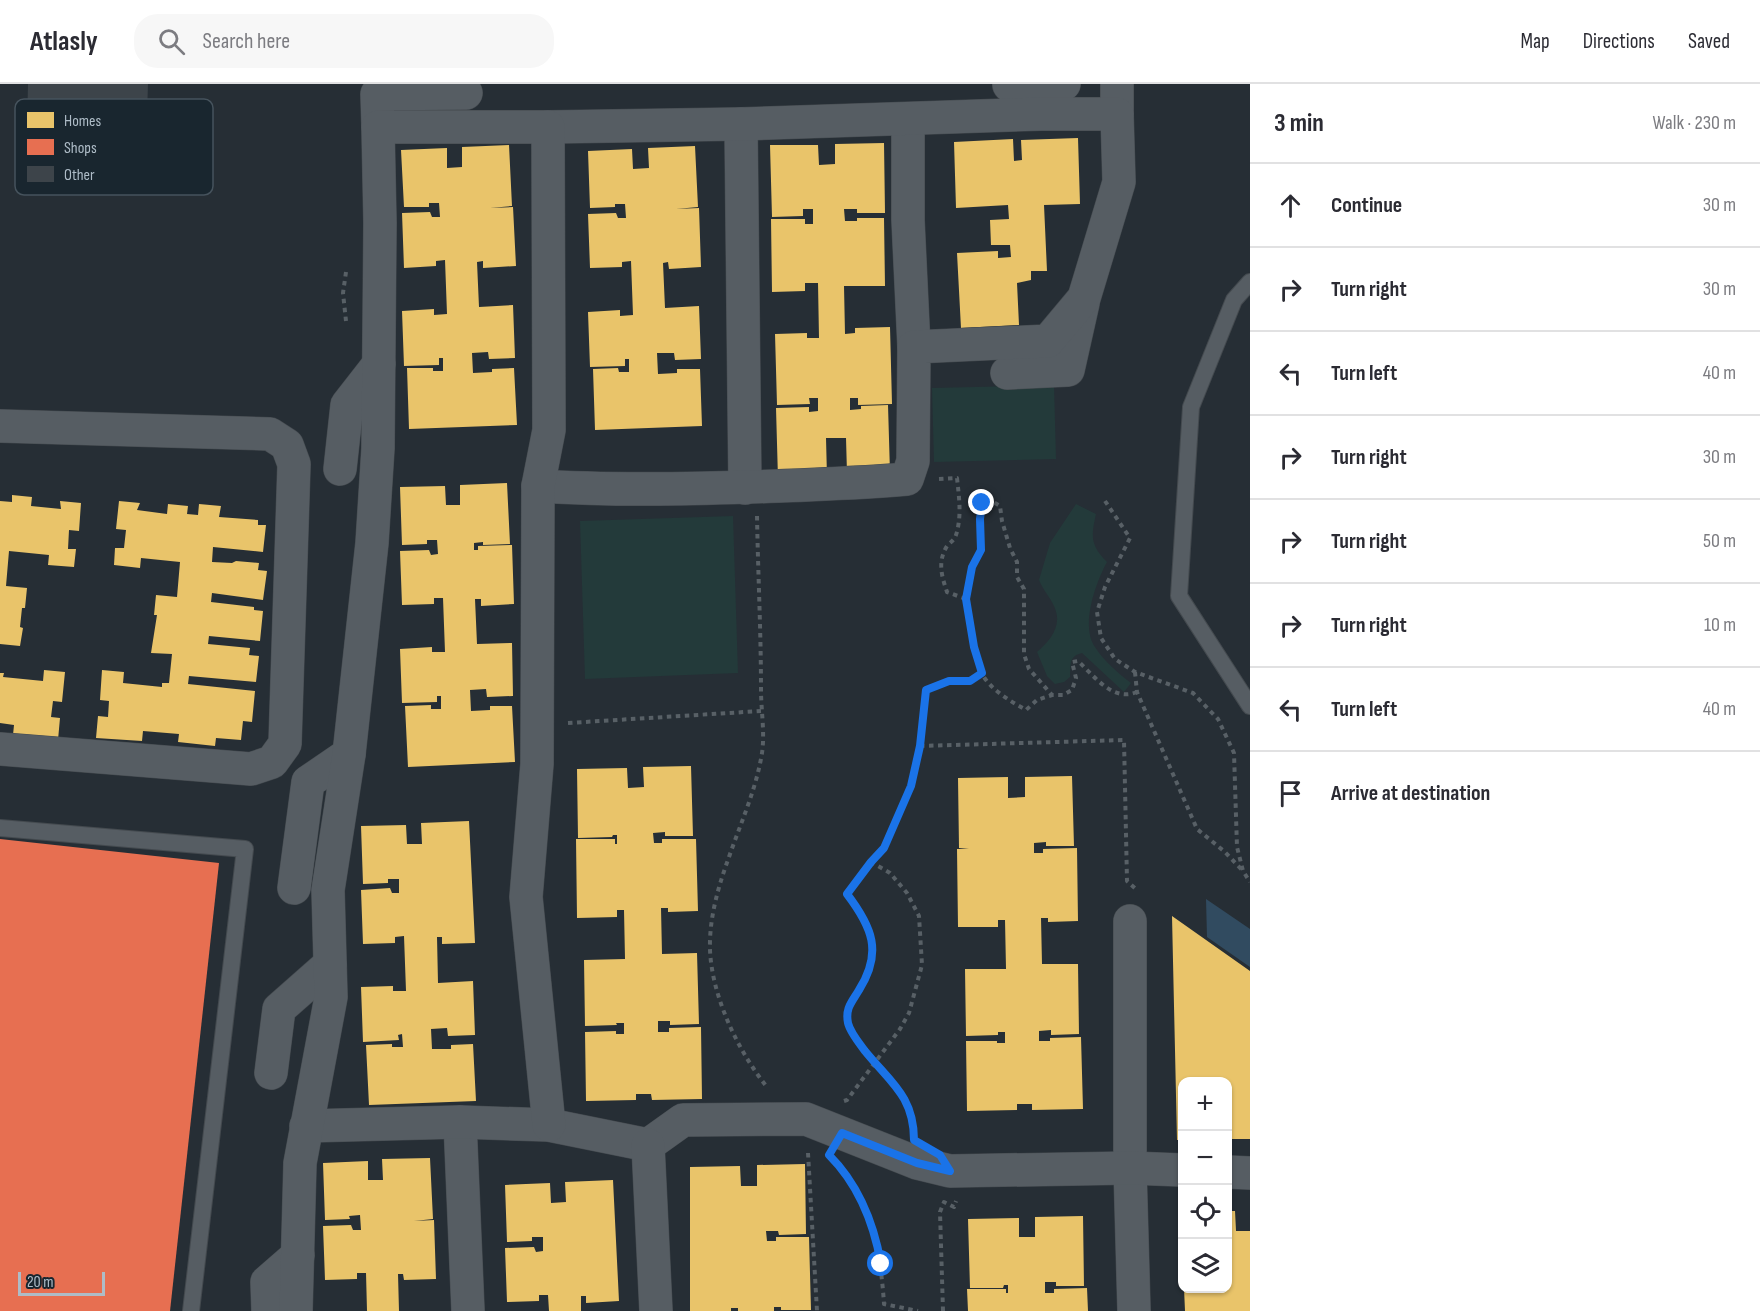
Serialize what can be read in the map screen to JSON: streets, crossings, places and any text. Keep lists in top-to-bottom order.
{
  "legend": ["Homes", "Shops", "Other"],
  "scale_bar": "20 m",
  "page": {
    "header": "Atlasly",
    "search": "Search here",
    "nav": ["Map", "Directions", "Saved"],
    "heading": ["3 min", "Walk · 230 m"],
    "list": [
      ["Continue", "30 m"],
      ["Turn right", "30 m"],
      ["Turn left", "40 m"],
      ["Turn right", "30 m"],
      ["Turn right", "50 m"],
      ["Turn right", "10 m"],
      ["Turn left", "40 m"],
      "Arrive at destination"
    ],
    "map_buttons": ["+", "−"],
    "scale": "20 m"
  }
}
